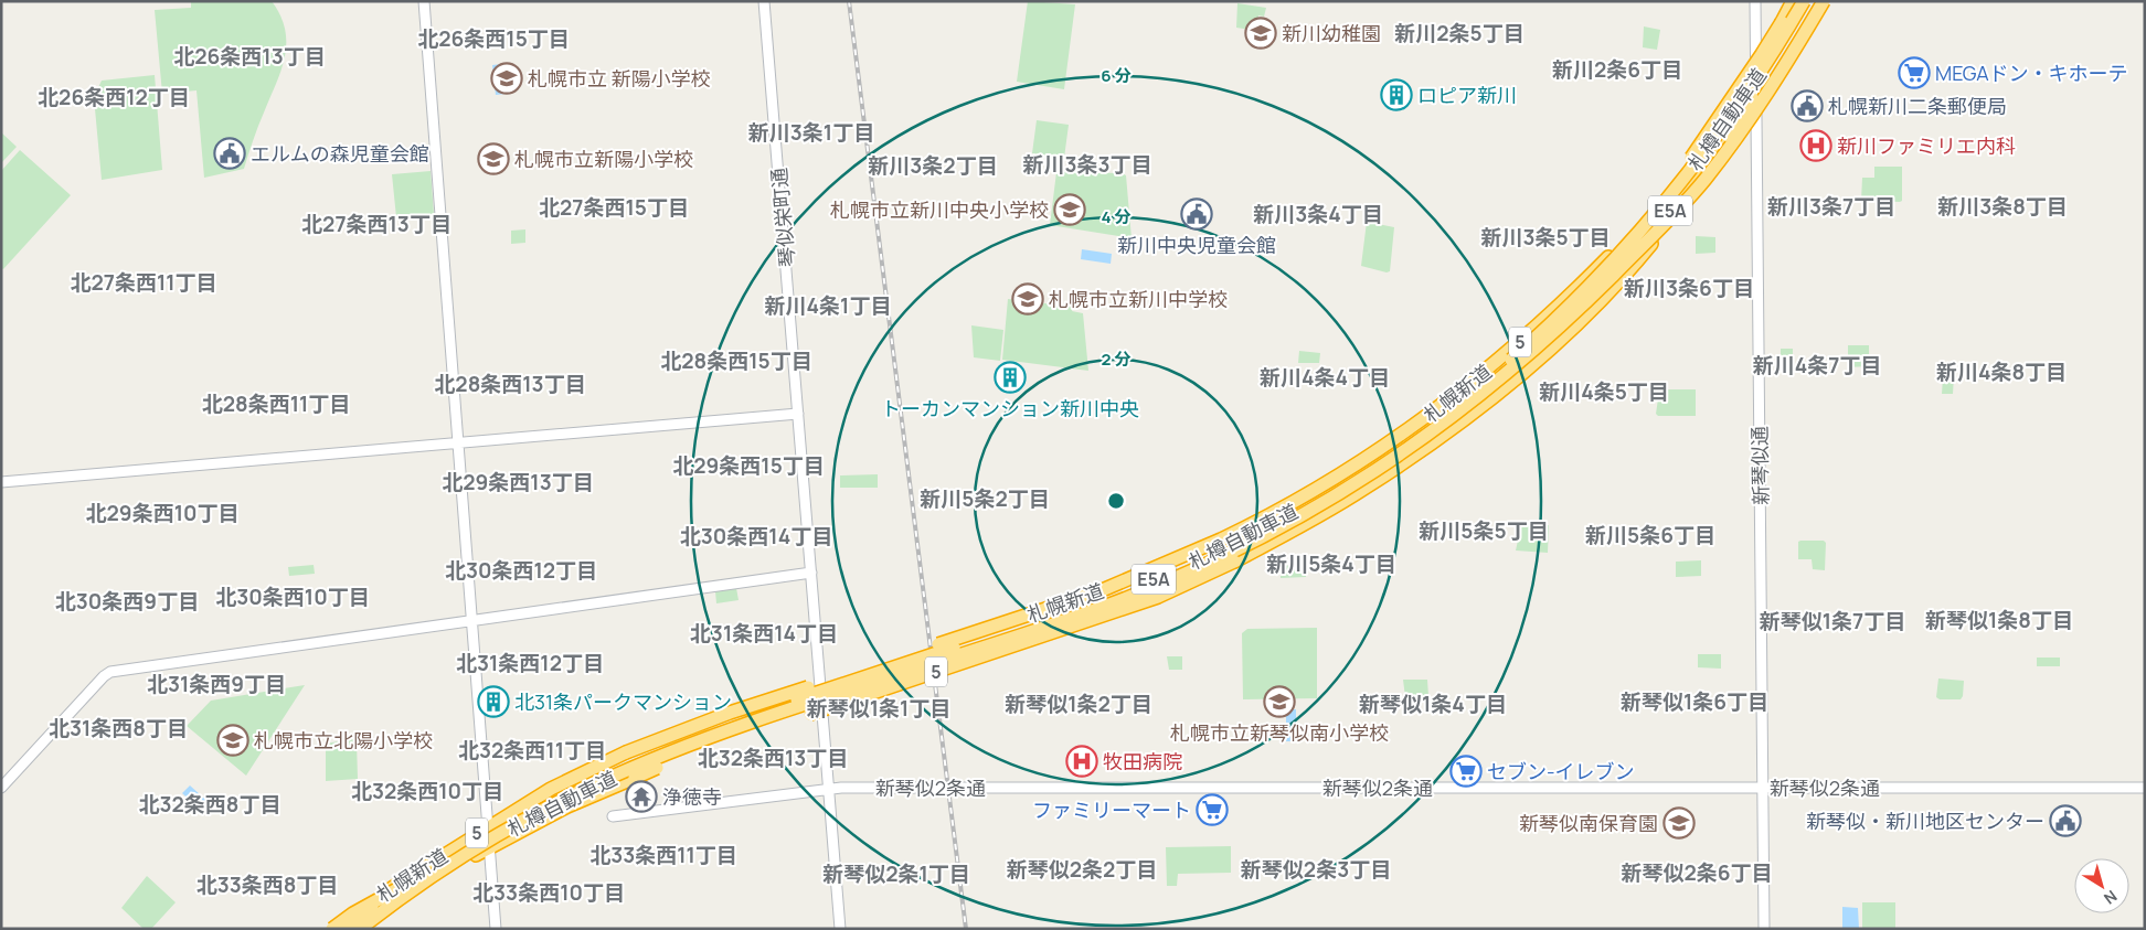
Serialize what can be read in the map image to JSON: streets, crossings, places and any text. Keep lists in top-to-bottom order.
{
  "streets": {
    "highway": [
      "札樽自動車道",
      "E5A",
      "5",
      "札幌新道"
    ],
    "street": ["琴似栄町通", "新琴似通", "新琴似2条通"]
  },
  "crossings": [
    ["琴似栄町通", "新琴似2条通"],
    ["札幌新道", "新琴似通"],
    ["新琴似通", "新琴似2条通"]
  ],
  "districts": [
    "新川2条5丁目",
    "北26条西15丁目",
    "北26条西13丁目",
    "新川2条6丁目",
    "北26条西12丁目",
    "新川3条1丁目",
    "新川3条3丁目",
    "新川3条2丁目",
    "新川3条7丁目",
    "新川3条8丁目",
    "北27条西15丁目",
    "新川3条4丁目",
    "北27条西13丁目",
    "新川3条5丁目",
    "北27条西11丁目",
    "新川3条6丁目",
    "新川4条1丁目",
    "北28条西15丁目",
    "新川4条7丁目",
    "新川4条8丁目",
    "新川4条4丁目",
    "北28条西13丁目",
    "新川4条5丁目",
    "北28条西11丁目",
    "北29条西15丁目",
    "北29条西13丁目",
    "新川5条2丁目",
    "北29条西10丁目",
    "新川5条5丁目",
    "新川5条6丁目",
    "北30条西14丁目",
    "新川5条4丁目",
    "北30条西12丁目",
    "北30条西10丁目",
    "北30条西9丁目",
    "新琴似1条8丁目",
    "新琴似1条7丁目",
    "北31条西14丁目",
    "北31条西12丁目",
    "北31条西9丁目",
    "新琴似1条6丁目",
    "新琴似1条2丁目",
    "新琴似1条4丁目",
    "新琴似1条1丁目",
    "北31条西8丁目",
    "北32条西11丁目",
    "北32条西13丁目",
    "北32条西10丁目",
    "北32条西8丁目",
    "北33条西11丁目",
    "新琴似2条2丁目",
    "新琴似2条3丁目",
    "新琴似2条6丁目",
    "新琴似2条1丁目",
    "北33条西8丁目",
    "北33条西10丁目"
  ],
  "places": {
    "school or university": [
      "新川幼稚園",
      "札幌市立 新陽小学校",
      "札幌市立新陽小学校",
      "札幌市立新川中央小学校",
      "札幌市立新川中学校",
      "札幌市立新琴似南小学校",
      "札幌市立北陽小学校",
      "新琴似南保育園"
    ],
    "supermarket": ["MEGAドン・キホーテ", "セブン-イレブン", "ファミリーマート"],
    "building": ["ロピア新川", "トーカンマンション新川中央", "北31条パークマンション"],
    "public building": [
      "札幌新川二条郵便局",
      "エルムの森児童会館",
      "新川中央児童会館",
      "新琴似・新川地区センター"
    ],
    "hospital": ["新川ファミリエ内科", "牧田病院"],
    "temple": ["浄徳寺"]
  },
  "north": "bottom right",
  "rings": ["6 分", "4 分", "2 分"]
}
